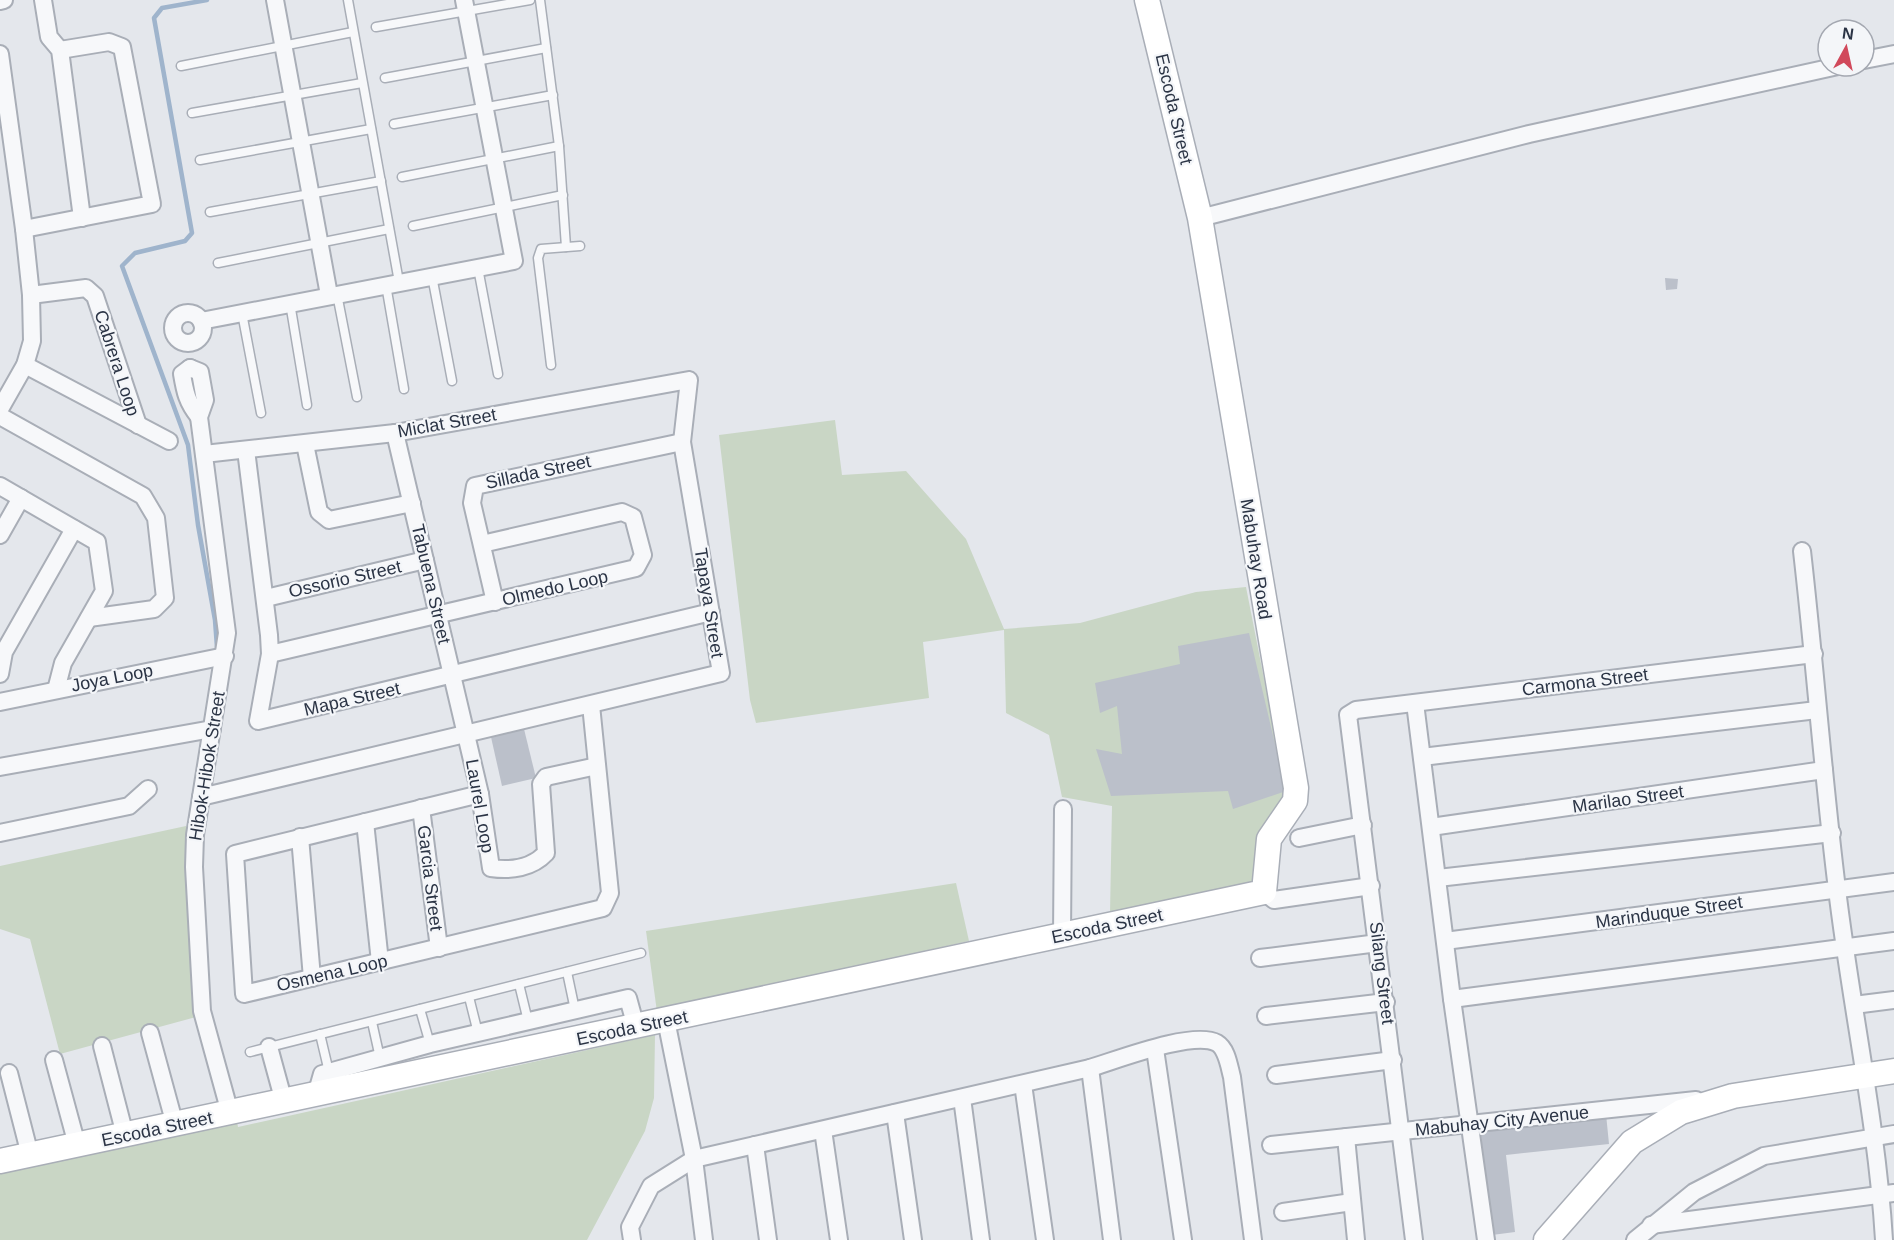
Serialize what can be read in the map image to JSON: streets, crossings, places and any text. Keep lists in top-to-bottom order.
{
  "streets": {
    "street": [
      "Escoda Street",
      "Cabrera Loop",
      "Miclat Street",
      "Sillada Street",
      "Mabuhay Road",
      "Ossorio Street",
      "Tabuena Street",
      "Olmedo Loop",
      "Tapaya Street",
      "Joya Loop",
      "Carmona Street",
      "Mapa Street",
      "Hibok-Hibok Street",
      "Marilao Street",
      "Laurel Loop",
      "Garcia Street",
      "Marinduque Street",
      "Osmena Loop",
      "Silang Street",
      "Mabuhay City Avenue"
    ]
  },
  "crossings": [
    ["Escoda Street", "Mabuhay Road"],
    ["Escoda Street", "Hibok-Hibok Street"],
    ["Miclat Street", "Tabuena Street"],
    ["Miclat Street", "Tapaya Street"],
    ["Miclat Street", "Mapa Street"],
    ["Miclat Street", "Hibok-Hibok Street"],
    ["Sillada Street", "Olmedo Loop"],
    ["Sillada Street", "Tapaya Street"],
    ["Ossorio Street", "Tabuena Street"],
    ["Ossorio Street", "Mapa Street"],
    ["Tabuena Street", "Olmedo Loop"],
    ["Tabuena Street", "Tapaya Street"],
    ["Tabuena Street", "Mapa Street"],
    ["Tabuena Street", "Laurel Loop"],
    ["Olmedo Loop", "Mapa Street"],
    ["Tapaya Street", "Mapa Street"],
    ["Tapaya Street", "Hibok-Hibok Street"],
    ["Tapaya Street", "Laurel Loop"],
    ["Tapaya Street", "Osmena Loop"],
    ["Joya Loop", "Hibok-Hibok Street"],
    ["Carmona Street", "Silang Street"],
    ["Laurel Loop", "Osmena Loop"],
    ["Garcia Street", "Osmena Loop"],
    ["Silang Street", "Mabuhay City Avenue"]
  ],
  "north": "top"
}
